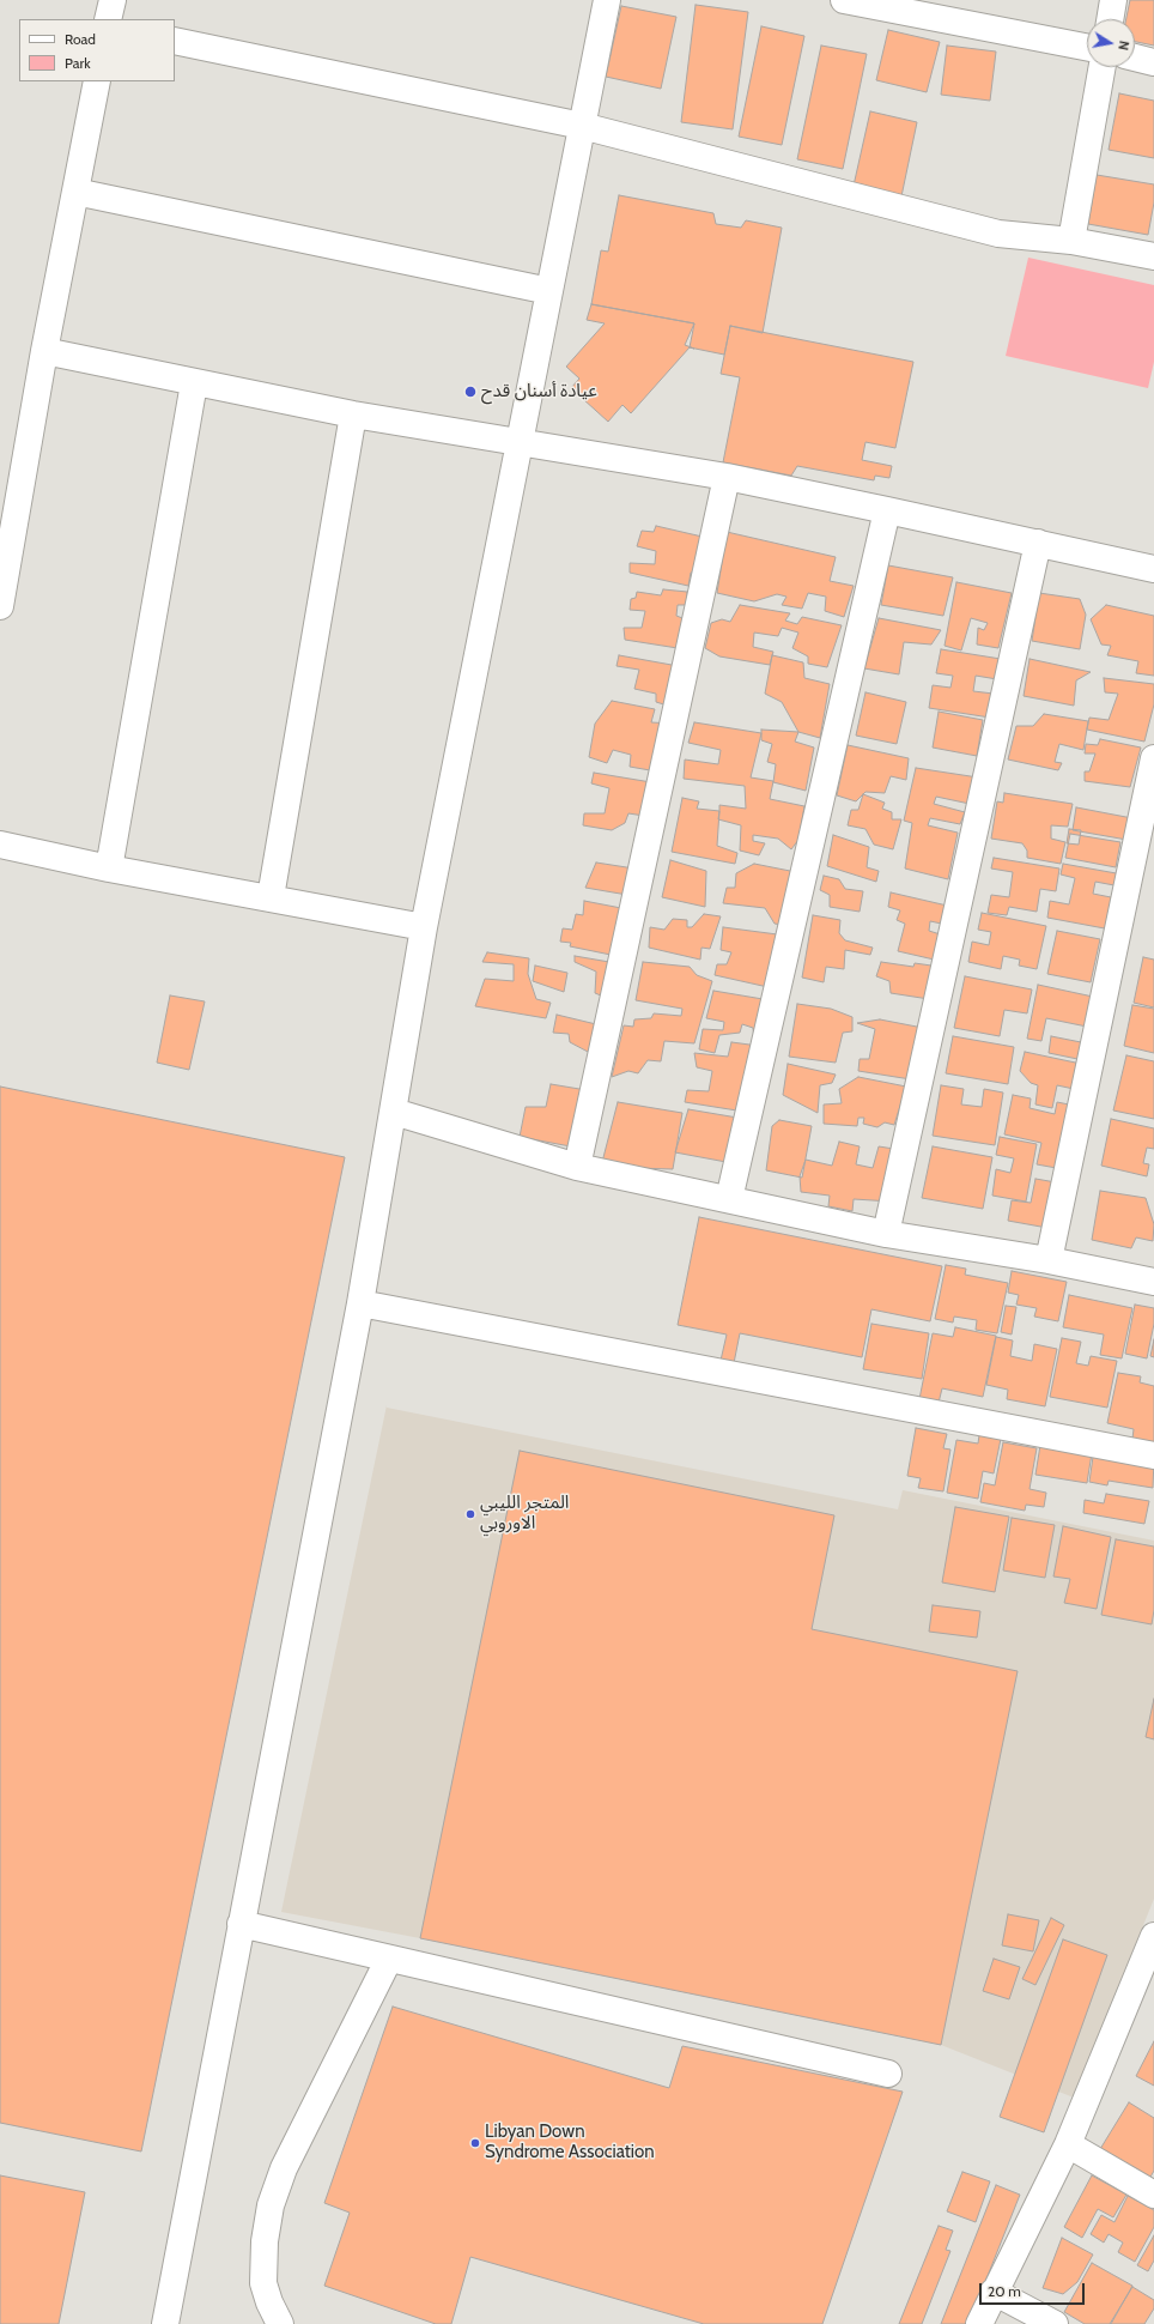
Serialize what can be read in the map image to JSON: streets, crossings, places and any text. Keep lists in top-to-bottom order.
{
  "places": ["عيادة أسنان قدح", "المتجر الليبي الاوروبي", "Libyan Down Syndrome Association"],
  "legend": ["Road", "Park"],
  "scale_bar": "20 m",
  "north": "right"
}
